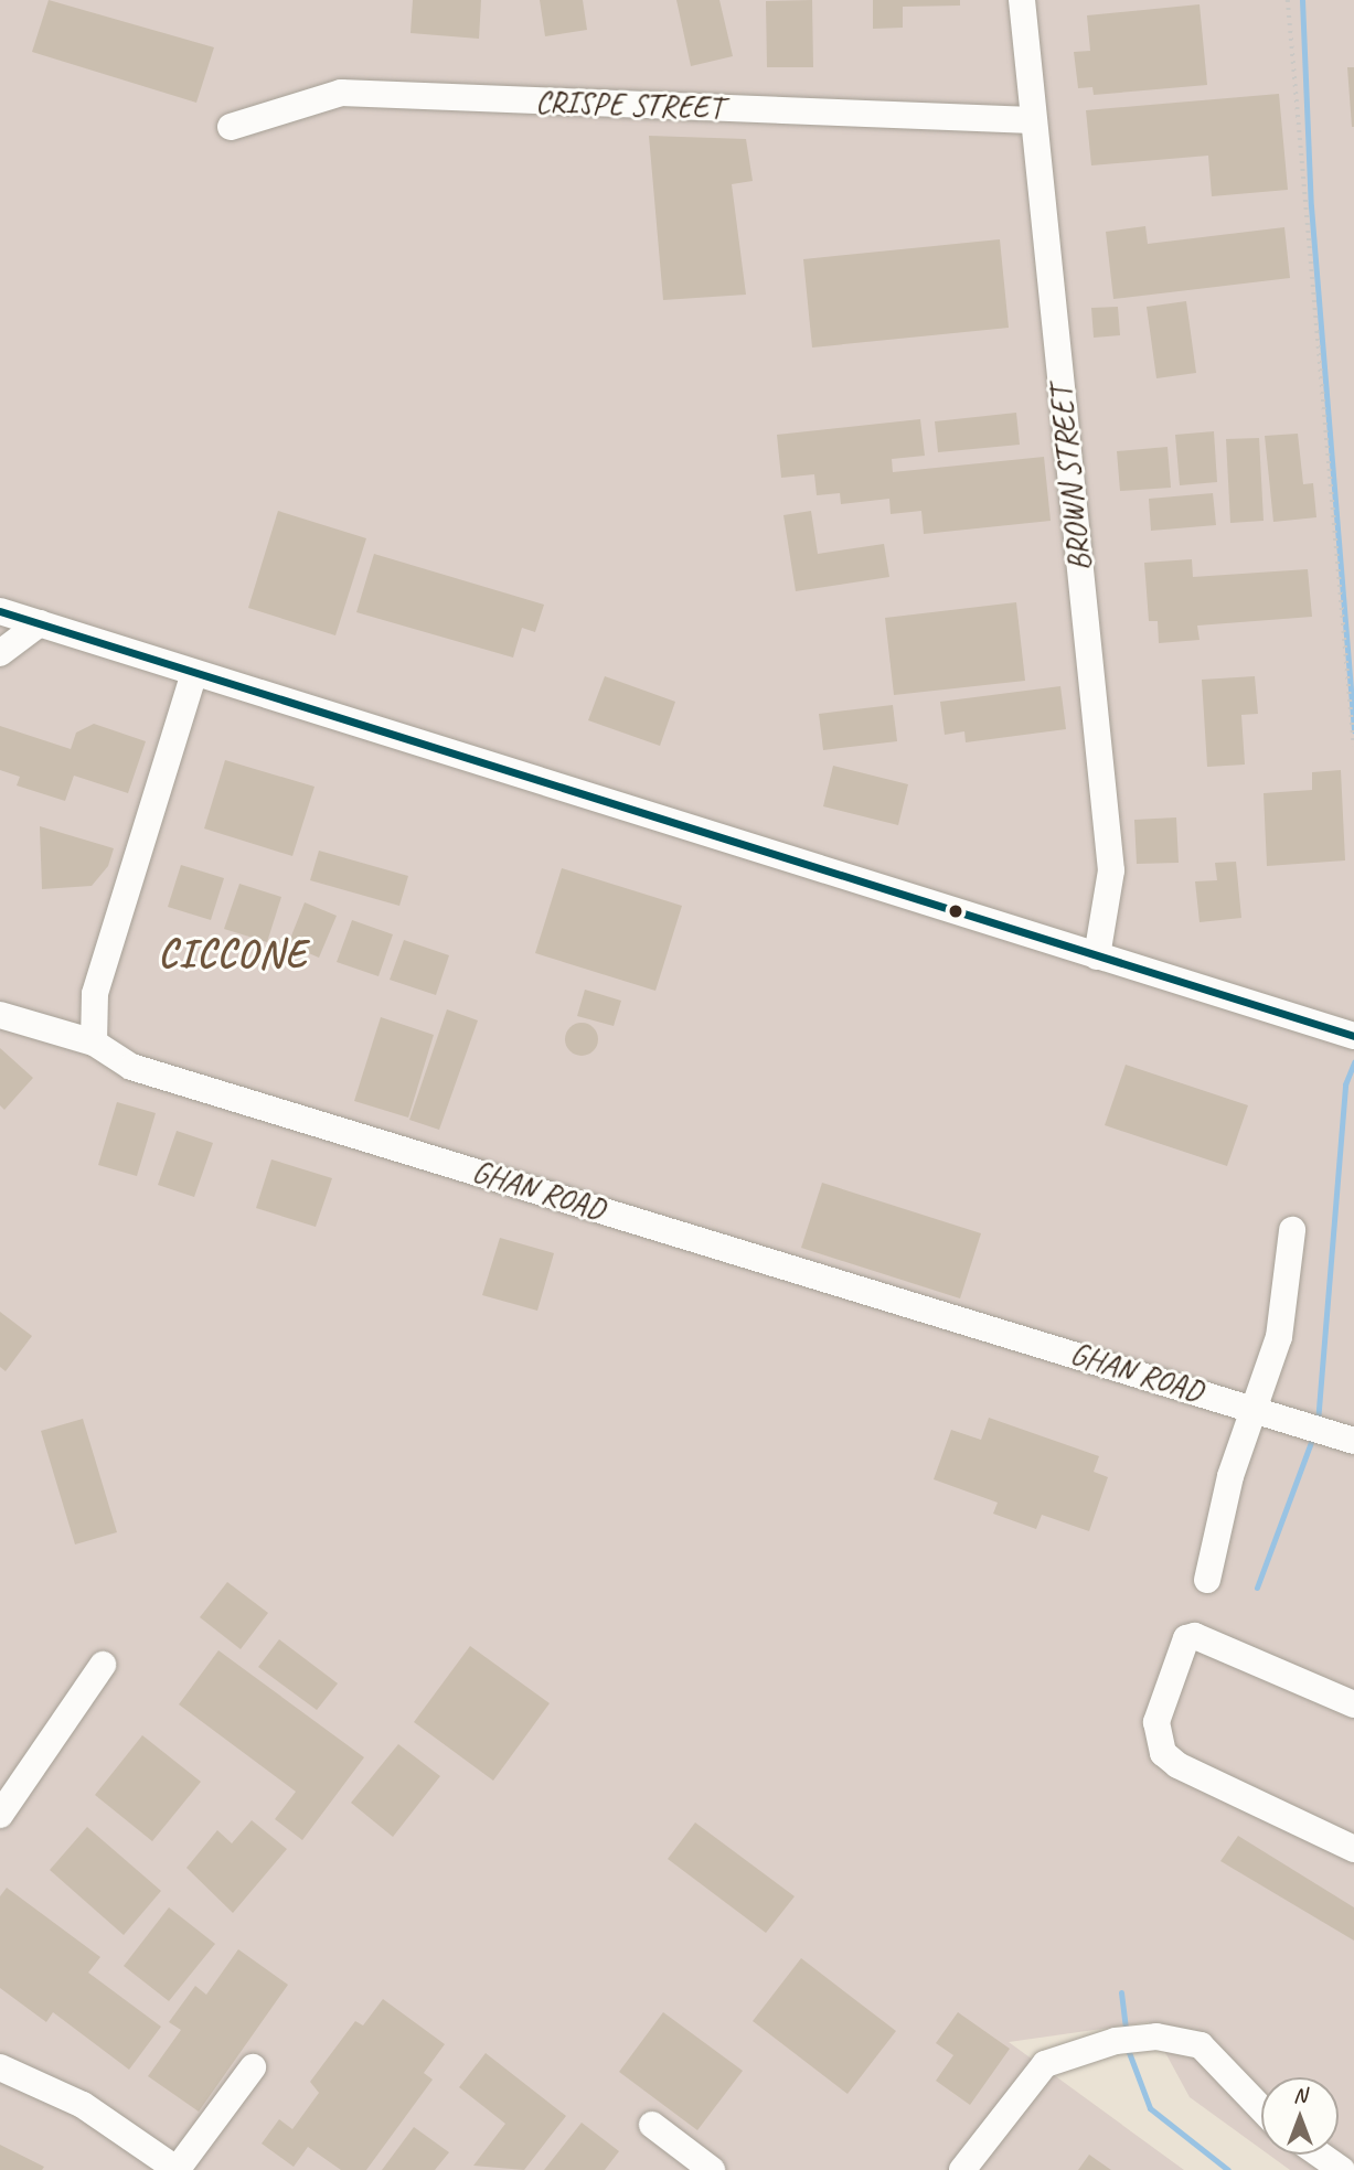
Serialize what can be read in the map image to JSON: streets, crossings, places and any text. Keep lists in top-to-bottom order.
{
  "streets": {
    "street": ["CRISPE STREET", "BROWN STREET", "GHAN ROAD"]
  },
  "crossings": [
    ["CRISPE STREET", "BROWN STREET"]
  ],
  "districts": ["CICCONE"],
  "north": "top"
}
